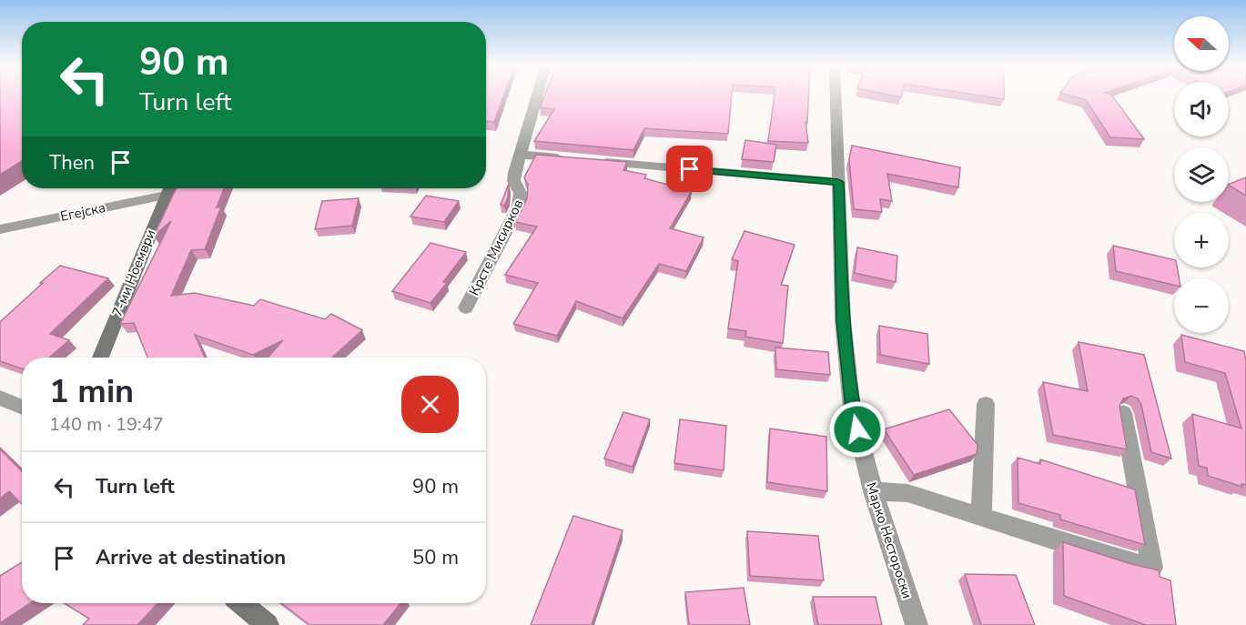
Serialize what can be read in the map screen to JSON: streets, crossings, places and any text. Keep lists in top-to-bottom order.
{
  "streets": {
    "street": [
      "Егејска",
      "Крсте Мисирков",
      "7-ми Ноември",
      "Марко Нестороски"
    ]
  },
  "crossings": [
    ["Егејска", "7-ми Ноември"]
  ],
  "north": "left",
  "page": {
    "map_buttons": ["+", "−"],
    "turn": ["90 m", "Turn left"],
    "then": "Then",
    "heading": ["1 min", "140 m · 19:47"],
    "list": [
      {
        "name": "Turn left",
        "value": "90 m"
      },
      {
        "name": "Arrive at destination",
        "value": "50 m"
      }
    ]
  }
}
